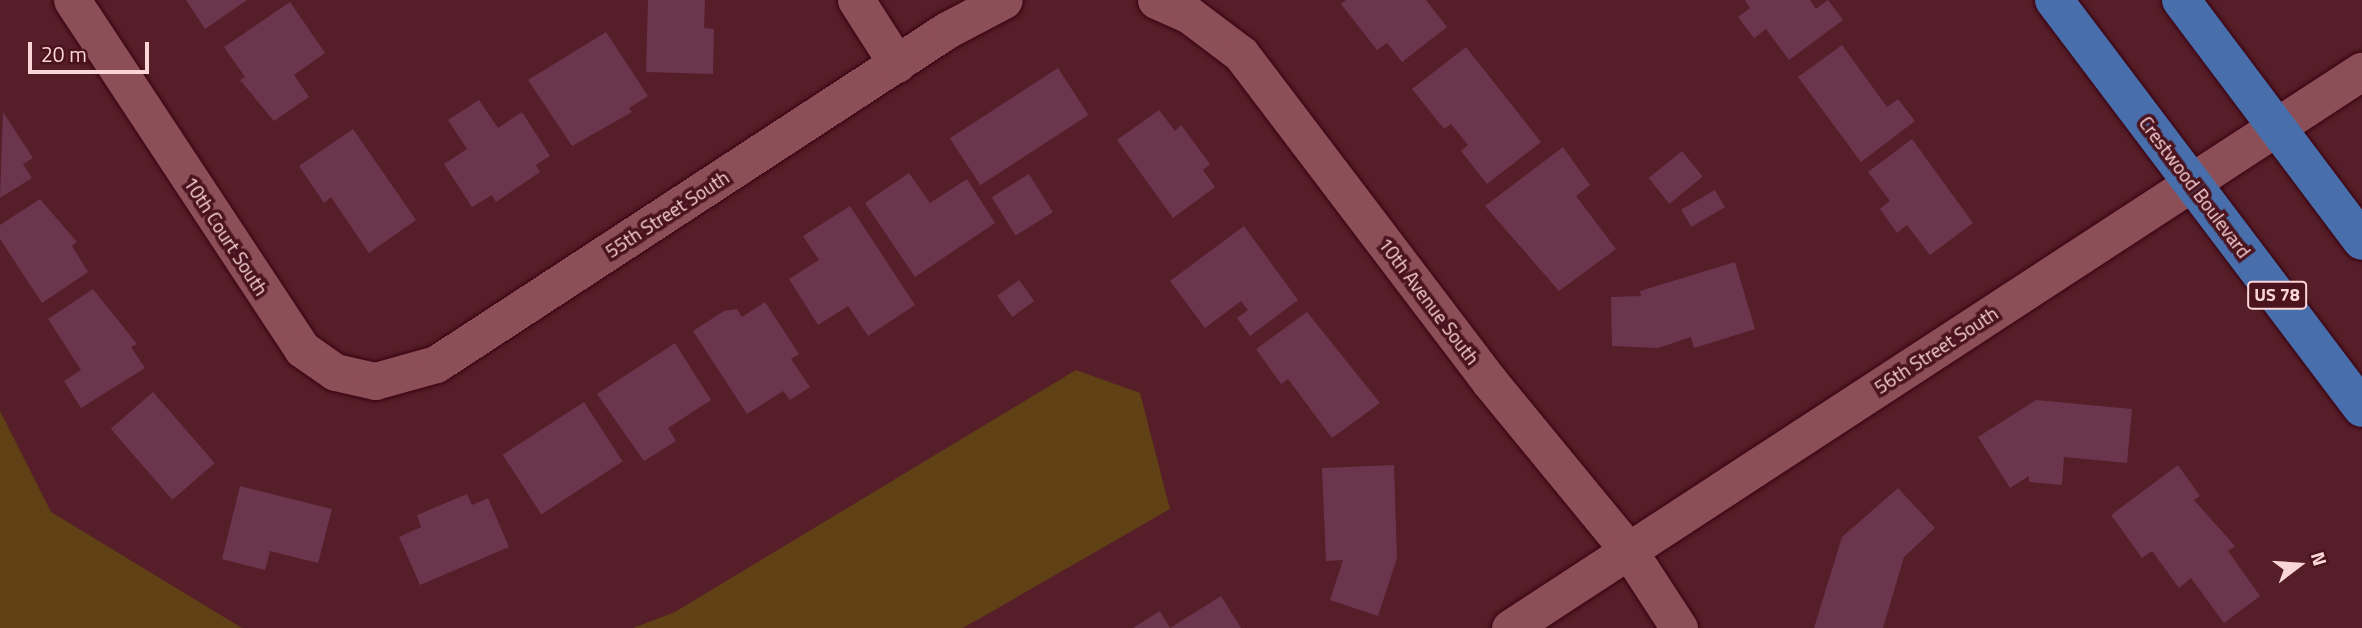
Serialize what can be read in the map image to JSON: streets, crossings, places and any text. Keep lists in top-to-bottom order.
{
  "streets": {
    "main road": ["Crestwood Boulevard", "US 78"],
    "street": [
      "55th Street South",
      "10th Court South",
      "10th Avenue South",
      "56th Street South"
    ]
  },
  "crossings": [
    ["Crestwood Boulevard", "56th Street South"],
    ["55th Street South", "10th Court South"],
    ["10th Avenue South", "56th Street South"]
  ],
  "scale_bar": "20 m",
  "north": "right"
}
